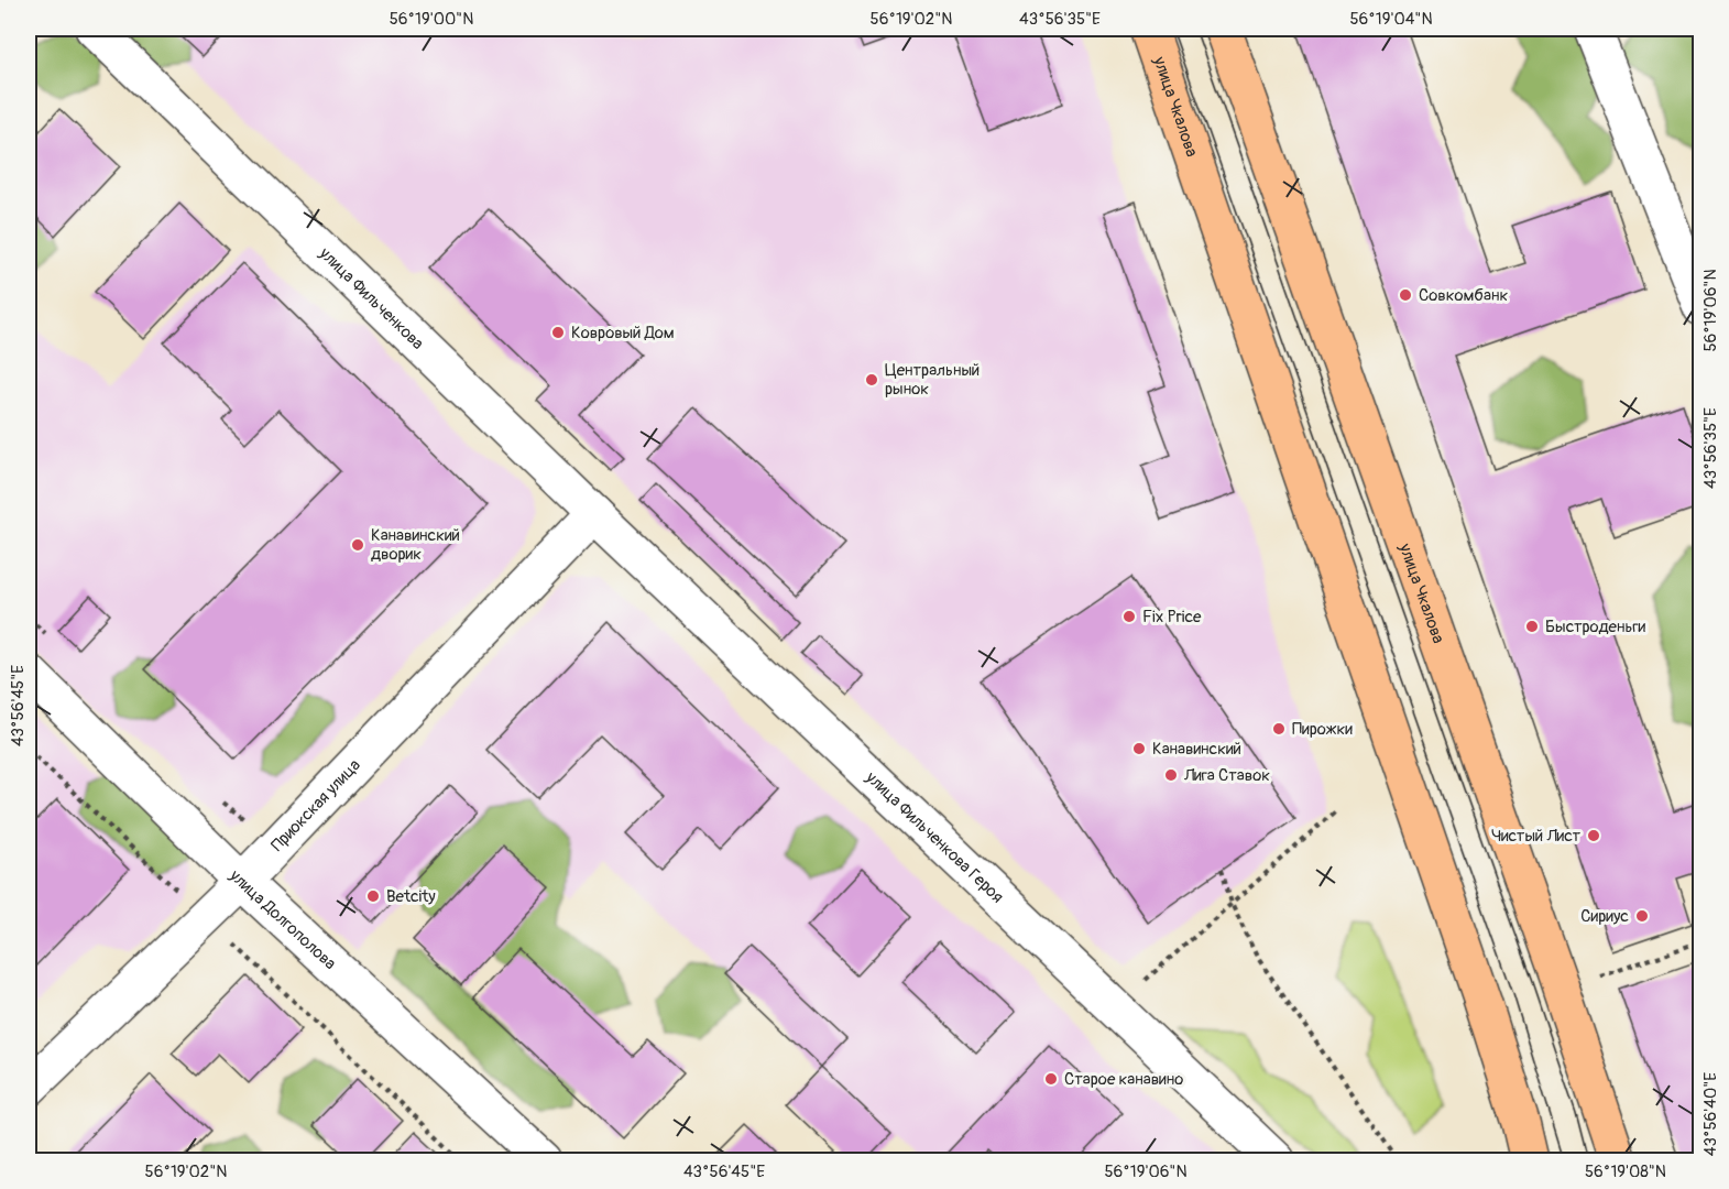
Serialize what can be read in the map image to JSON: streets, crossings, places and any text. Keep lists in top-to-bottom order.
{
  "streets": {
    "main road": ["улица Чкалова"],
    "street": [
      "улица Фильченкова",
      "Приокская улица",
      "улица Фильченкова Героя",
      "улица Долгополова"
    ]
  },
  "crossings": [
    ["улица Фильченкова", "Приокская улица"],
    ["улица Фильченкова", "улица Фильченкова Героя"],
    ["Приокская улица", "улица Фильченкова Героя"],
    ["Приокская улица", "улица Долгополова"]
  ],
  "places": [
    "Совкомбанк",
    "Ковровый Дом",
    "Центральный рынок",
    "Канавинский дворик",
    "Fix Price",
    "Быстроденьги",
    "Пирожки",
    "Канавинский",
    "Лига Ставок",
    "Чистый Лист",
    "Betcity",
    "Сириус",
    "Старое канавино"
  ],
  "coordinates": [
    "56°19'00\"N",
    "56°19'02\"N",
    "43°56'35\"E",
    "56°19'04\"N",
    "56°19'06\"N",
    "43°56'45\"E",
    "43°56'40\"E",
    "56°19'08\"N"
  ]
}
